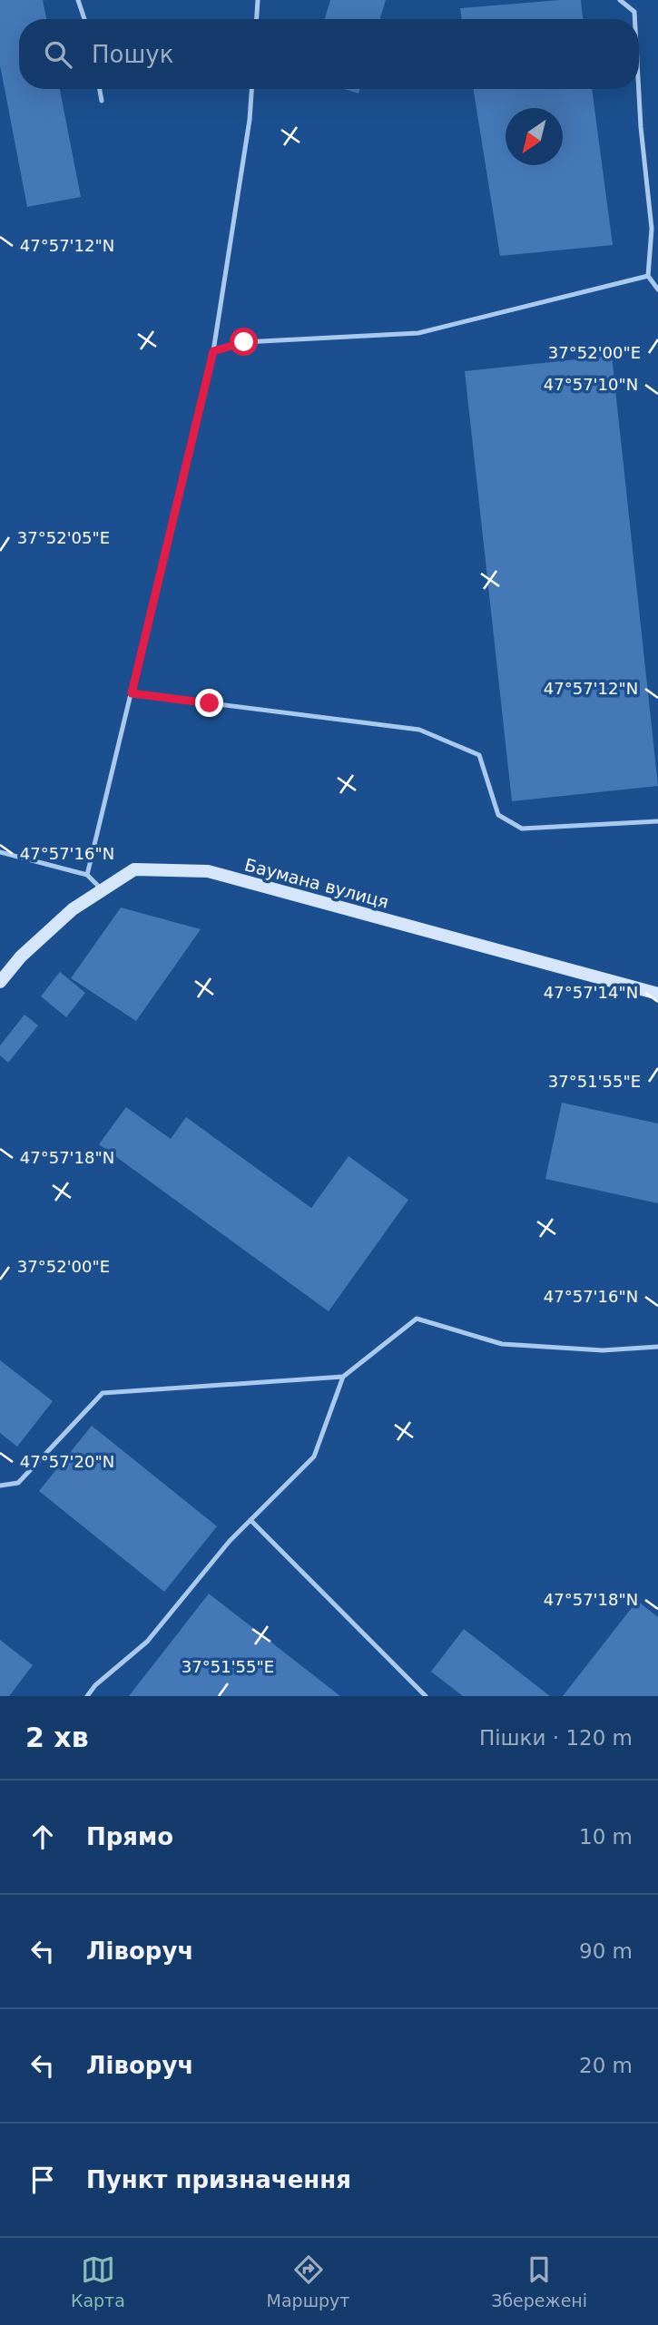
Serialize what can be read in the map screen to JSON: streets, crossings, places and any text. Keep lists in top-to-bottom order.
{
  "streets": {
    "main road": ["Баумана вулиця"]
  },
  "north": "bottom left",
  "page": {
    "search": "Пошук",
    "heading": ["2 хв", "Пішки · 120 m"],
    "list": [
      ["Прямо", "10 m"],
      ["Ліворуч", "90 m"],
      ["Ліворуч", "20 m"],
      "Пункт призначення"
    ],
    "nav": ["Карта", "Маршрут", "Збережені"]
  },
  "coordinates": [
    "47°57'12\"N",
    "37°52'00\"E",
    "47°57'10\"N",
    "37°52'05\"E",
    "47°57'16\"N",
    "47°57'14\"N",
    "37°51'55\"E",
    "47°57'18\"N",
    "47°57'20\"N"
  ]
}
